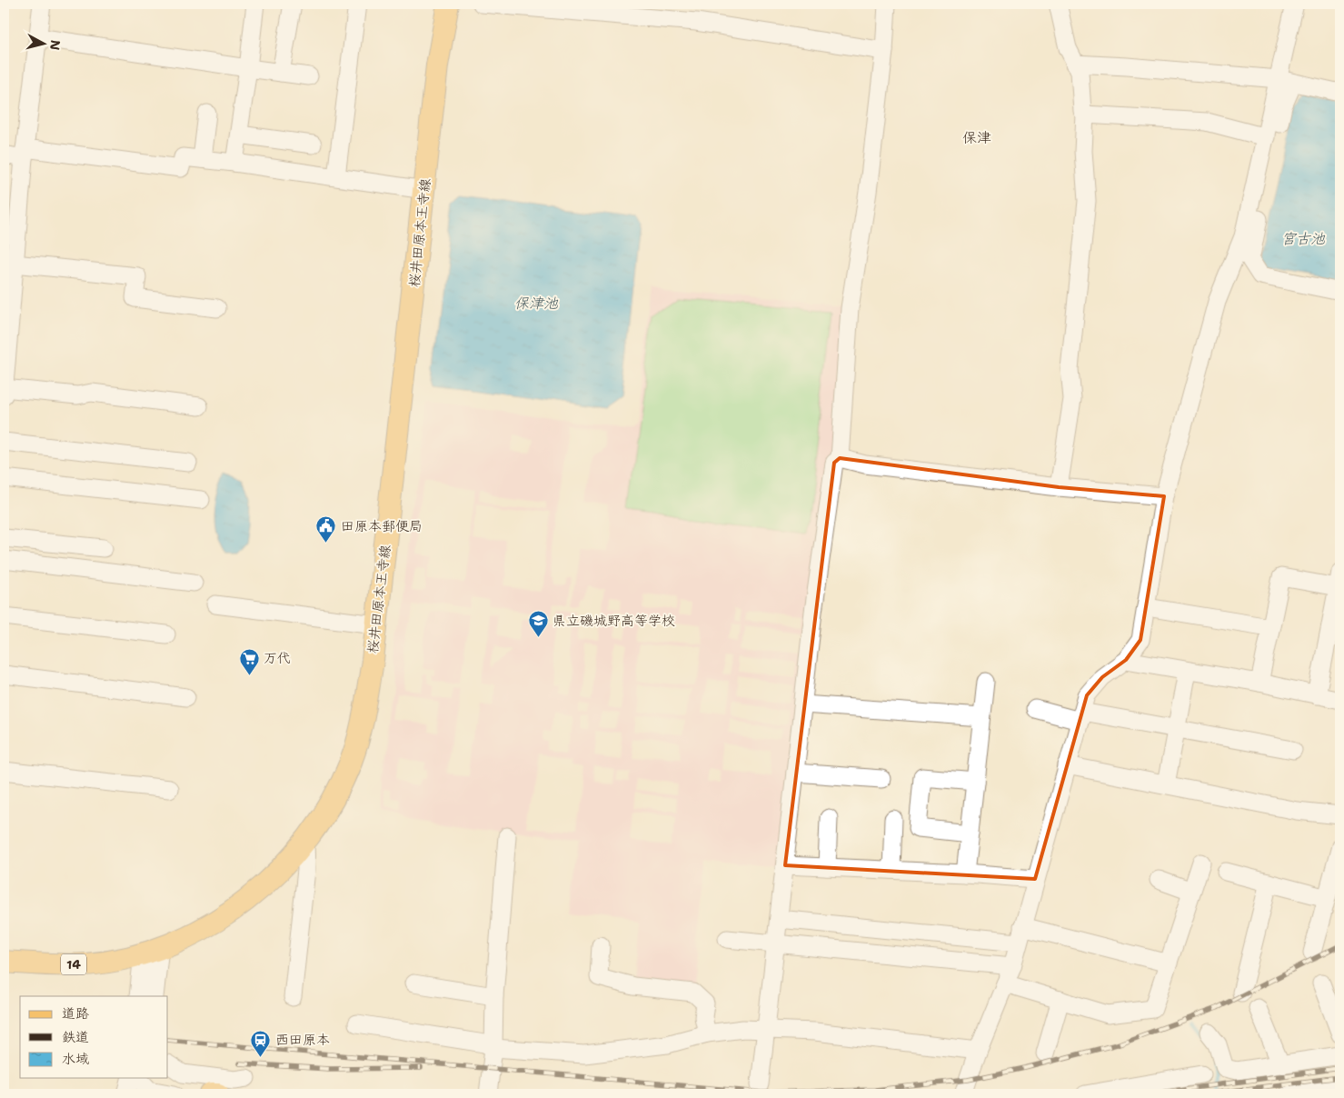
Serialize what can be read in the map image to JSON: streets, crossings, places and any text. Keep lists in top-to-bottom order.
{
  "streets": {
    "main road": ["桜井田原本王寺線", "14"]
  },
  "districts": ["保津"],
  "water": ["宮古池", "保津池"],
  "places": {
    "public building": ["田原本郵便局"],
    "school or university": ["県立磯城野高等学校"],
    "supermarket": ["万代"],
    "station": ["西田原本"]
  },
  "legend": ["道路", "鉄道", "水域"],
  "north": "right"
}
